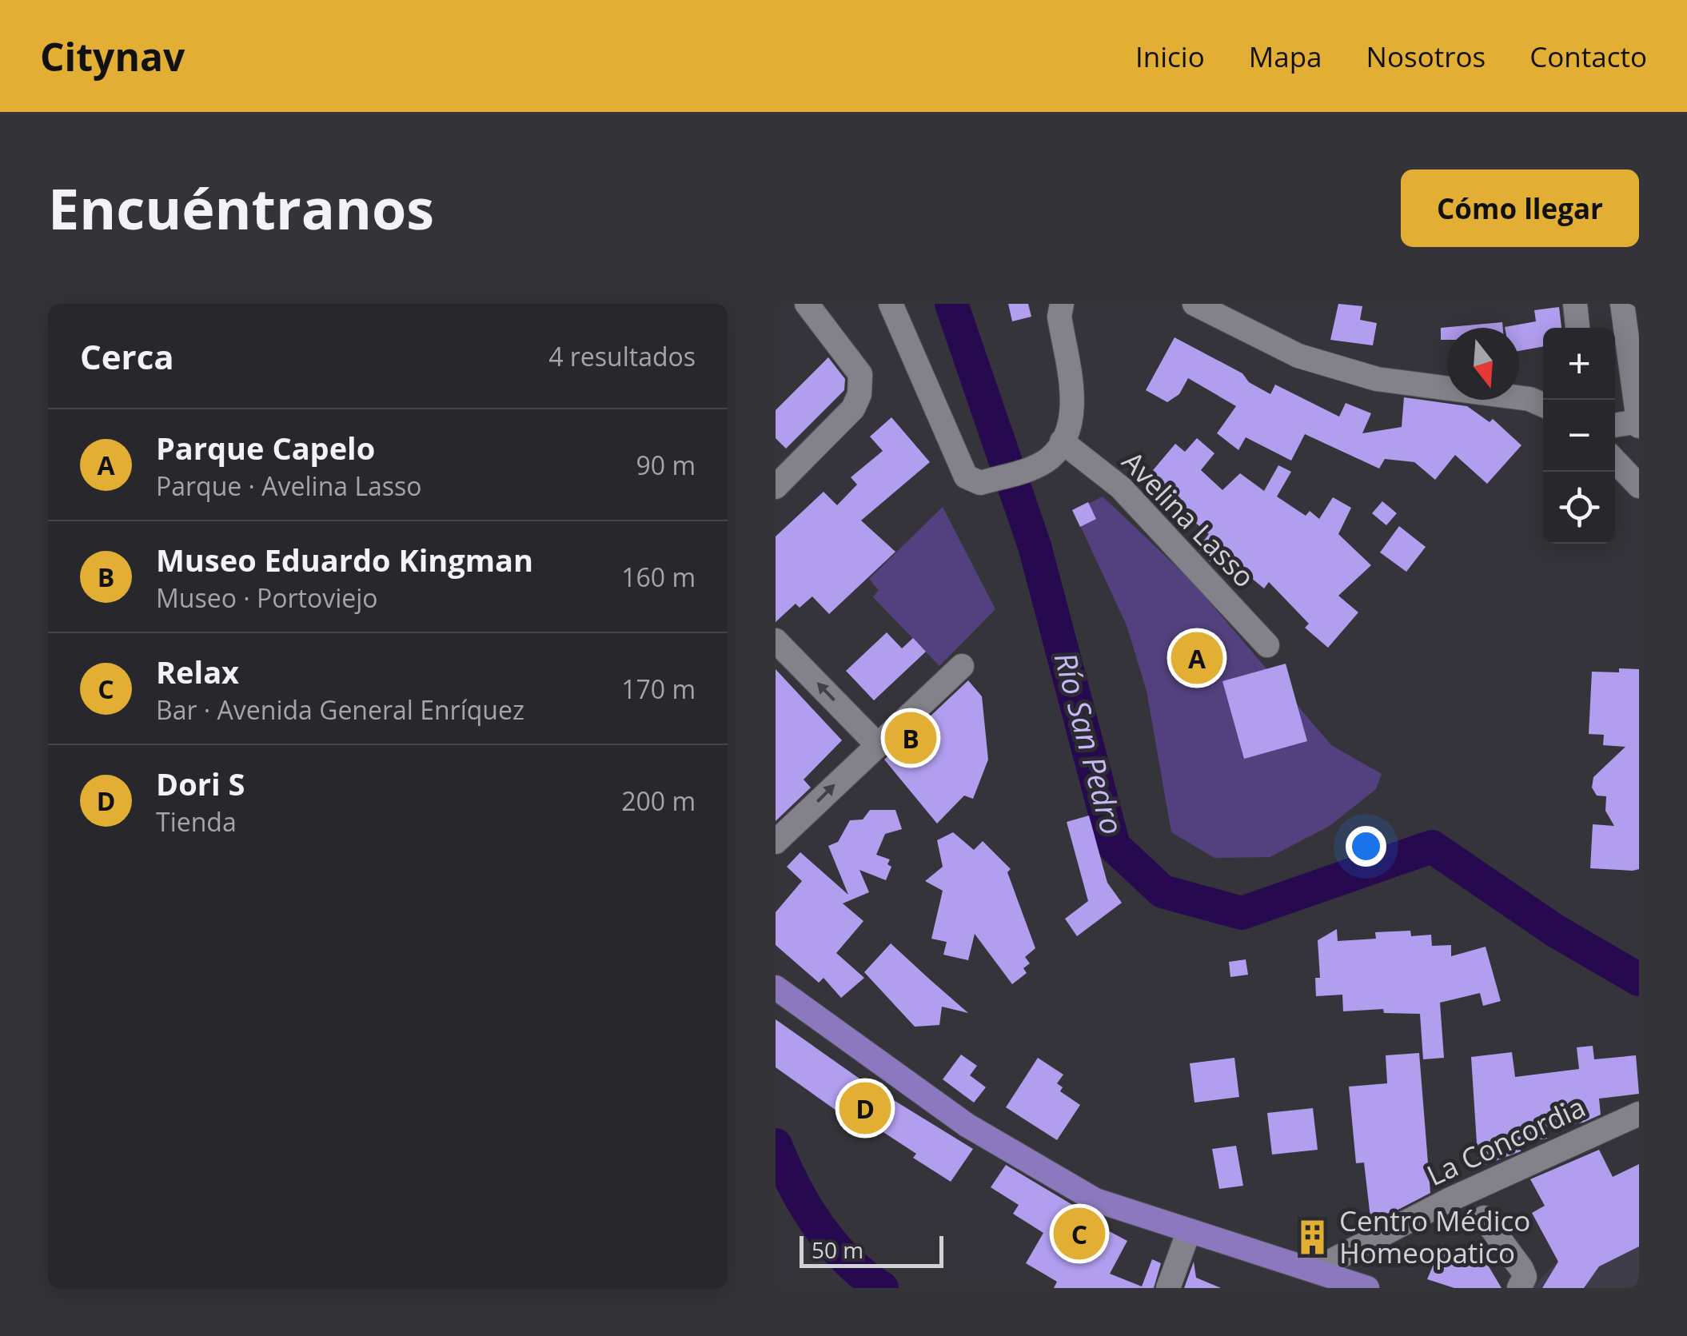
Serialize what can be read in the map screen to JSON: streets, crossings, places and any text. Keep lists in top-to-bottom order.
{
  "streets": {
    "street": ["Avelina Lasso", "La Concordia"]
  },
  "water": ["Río San Pedro"],
  "places": {
    "building": ["Centro Médico Homeopatico"]
  },
  "scale_bar": "50 m",
  "north": "bottom",
  "page": {
    "header": "Citynav",
    "nav": [
      "Inicio",
      "Mapa",
      "Nosotros",
      "Contacto"
    ],
    "title": "Encuéntranos",
    "buttons": "Cómo llegar",
    "heading": ["Cerca", "4 resultados"],
    "map_buttons": ["+", "−"],
    "list": [
      {
        "mark": "A",
        "name": "Parque Capelo",
        "note": "Parque · Avelina Lasso",
        "value": "90 m"
      },
      {
        "mark": "B",
        "name": "Museo Eduardo Kingman",
        "note": "Museo · Portoviejo",
        "value": "160 m"
      },
      {
        "mark": "C",
        "name": "Relax",
        "note": "Bar · Avenida General Enríquez",
        "value": "170 m"
      },
      {
        "mark": "D",
        "name": "Dori S",
        "note": "Tienda",
        "value": "200 m"
      }
    ],
    "pins": [
      "A",
      "B",
      "D",
      "C"
    ],
    "scale": "50 m"
  }
}
